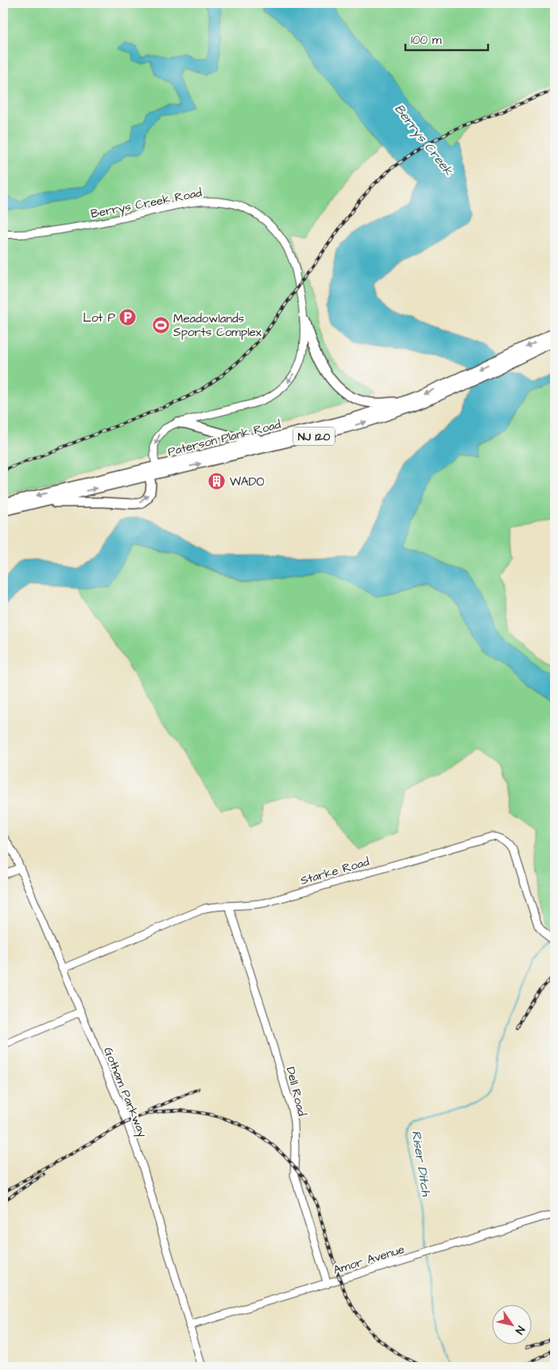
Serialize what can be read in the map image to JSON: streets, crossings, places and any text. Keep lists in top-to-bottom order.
{
  "streets": {
    "main road": ["NJ 120", "Paterson Plank Road"],
    "street": [
      "Berrys Creek Road",
      "Starke Road",
      "Dell Road",
      "Gotham Parkway",
      "Amor Avenue"
    ]
  },
  "crossings": [
    ["Berrys Creek Road", "Paterson Plank Road"],
    ["Starke Road", "Dell Road"],
    ["Starke Road", "Gotham Parkway"],
    ["Dell Road", "Amor Avenue"],
    ["Gotham Parkway", "Amor Avenue"]
  ],
  "water": ["Berrys Creek", "Riser Ditch"],
  "places": {
    "parking": ["Lot P"],
    "sports": ["Meadowlands Sports Complex"],
    "building": ["WADO"]
  },
  "scale_bar": "100 m",
  "north": "bottom right"
}
